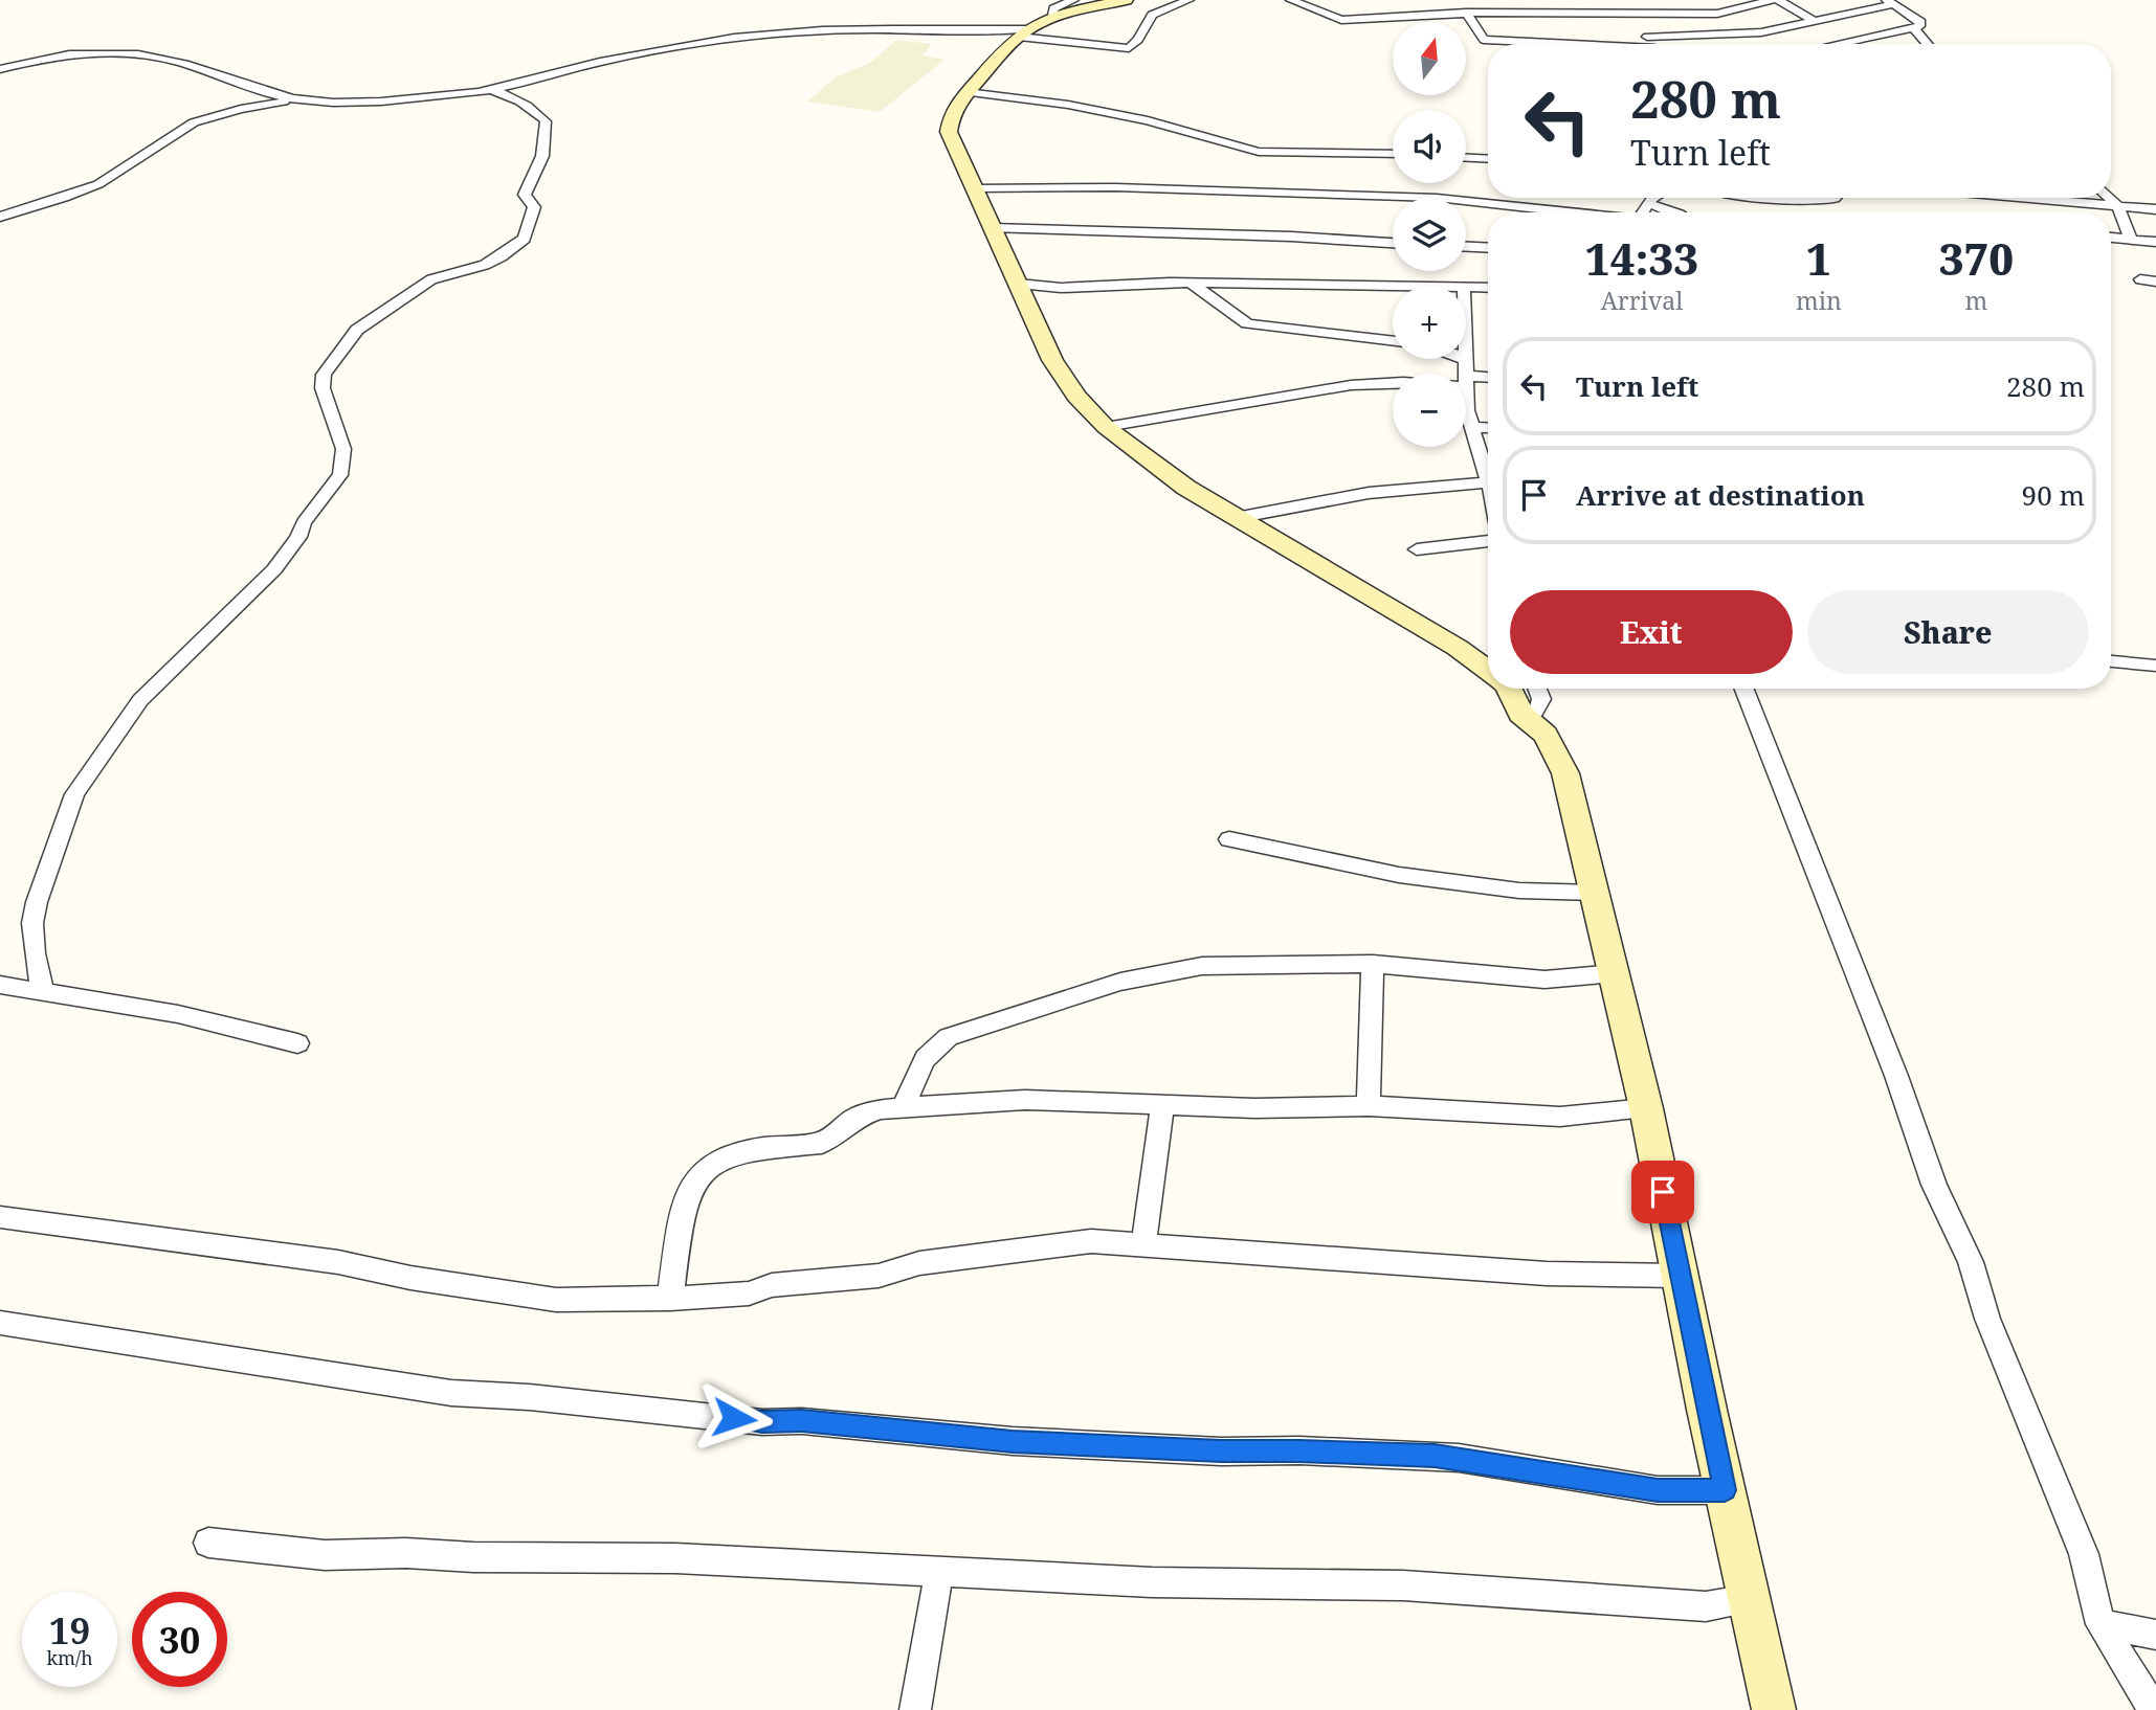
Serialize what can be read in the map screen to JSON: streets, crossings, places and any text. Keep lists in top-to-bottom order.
{
  "north": "top",
  "page": {
    "map_buttons": ["+", "−"],
    "turn": ["280 m", "Turn left"],
    "eta": [
      "14:33",
      "Arrival",
      "1",
      "min",
      "370",
      "m"
    ],
    "list": [
      {
        "name": "Turn left",
        "value": "280 m"
      },
      {
        "name": "Arrive at destination",
        "value": "90 m"
      }
    ],
    "buttons": ["Exit", "Share"],
    "speed": "19 km/h",
    "limit": "30"
  }
}
